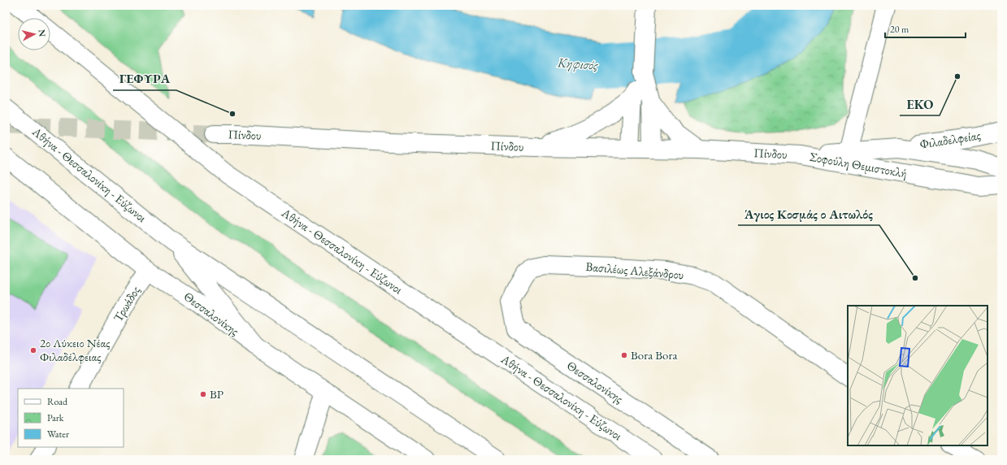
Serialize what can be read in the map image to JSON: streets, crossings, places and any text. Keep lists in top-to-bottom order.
{
  "streets": {
    "main road": [
      "Πίνδου",
      "Φιλαδελφείας",
      "Σοφούλη Θεμιστοκλή",
      "Αθήνα - Θεσσαλονίκη - Εύζωνοι",
      "Βασιλέως Αλεξάνδρου",
      "Τρωάδος",
      "Θεσσαλονίκης"
    ]
  },
  "crossings": [
    ["Πίνδου", "Σοφούλη Θεμιστοκλή"],
    ["Φιλαδελφείας", "Σοφούλη Θεμιστοκλή"],
    ["Βασιλέως Αλεξάνδρου", "Θεσσαλονίκης"],
    ["Τρωάδος", "Θεσσαλονίκης"]
  ],
  "water": ["Κηφισός"],
  "places": [
    "EKO",
    "ΓΕΦΥΡΑ",
    "Άγιος Κοσμάς ο Αιτωλός",
    "2ο Λύκειο Νέας Φιλαδέλφειας",
    "Bora Bora",
    "BP"
  ],
  "legend": ["Road", "Park", "Water"],
  "scale_bar": "20 m",
  "north": "right"
}
